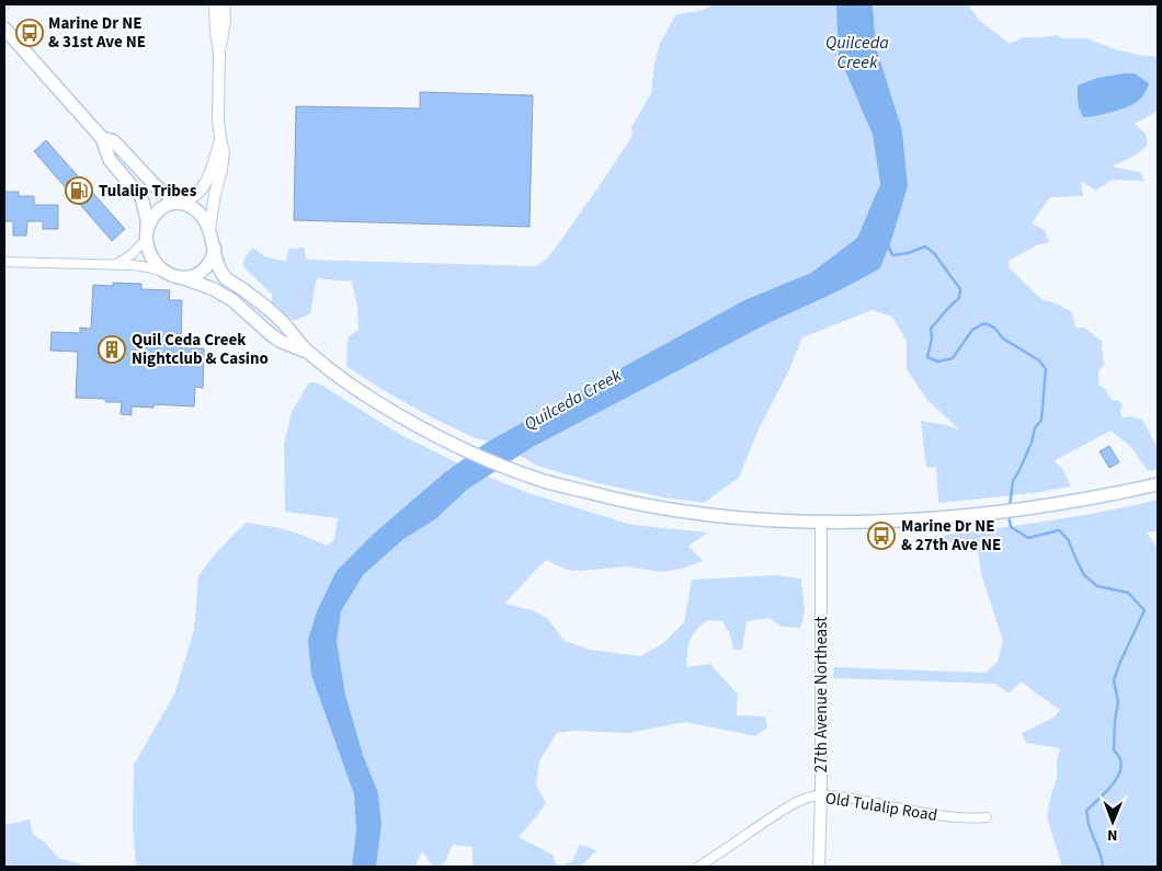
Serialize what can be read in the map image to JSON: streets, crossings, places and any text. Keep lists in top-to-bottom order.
{
  "streets": {
    "street": ["27th Avenue Northeast", "Old Tulalip Road"]
  },
  "crossings": [
    ["27th Avenue Northeast", "Old Tulalip Road"]
  ],
  "water": ["Quilceda Creek"],
  "places": {
    "bus stop": ["Marine Dr NE & 31st Ave NE", "Marine Dr NE & 27th Ave NE"],
    "fuel station": ["Tulalip Tribes"],
    "building": ["Quil Ceda Creek Nightclub & Casino"]
  },
  "north": "bottom"
}
